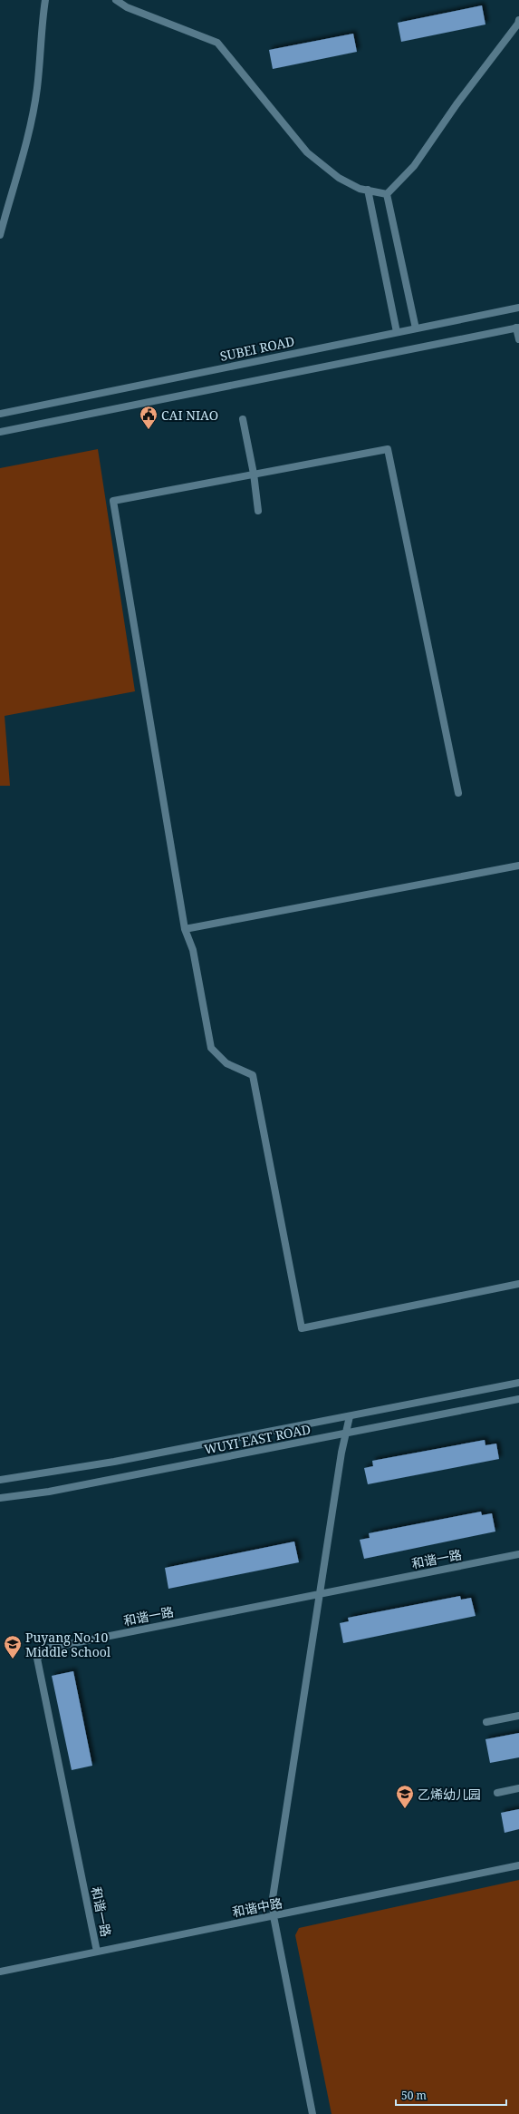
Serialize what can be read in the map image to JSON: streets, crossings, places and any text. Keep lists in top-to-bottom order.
{
  "streets": {
    "street": [
      "SUBEI ROAD",
      "WUYI EAST ROAD",
      "和谐一路",
      "和谐中路"
    ]
  },
  "crossings": [
    ["和谐一路", "和谐中路"]
  ],
  "places": {
    "public building": ["CAI NIAO"],
    "school or university": ["Puyang No.10 Middle School", "乙烯幼儿园"]
  },
  "scale_bar": "50 m"
}
